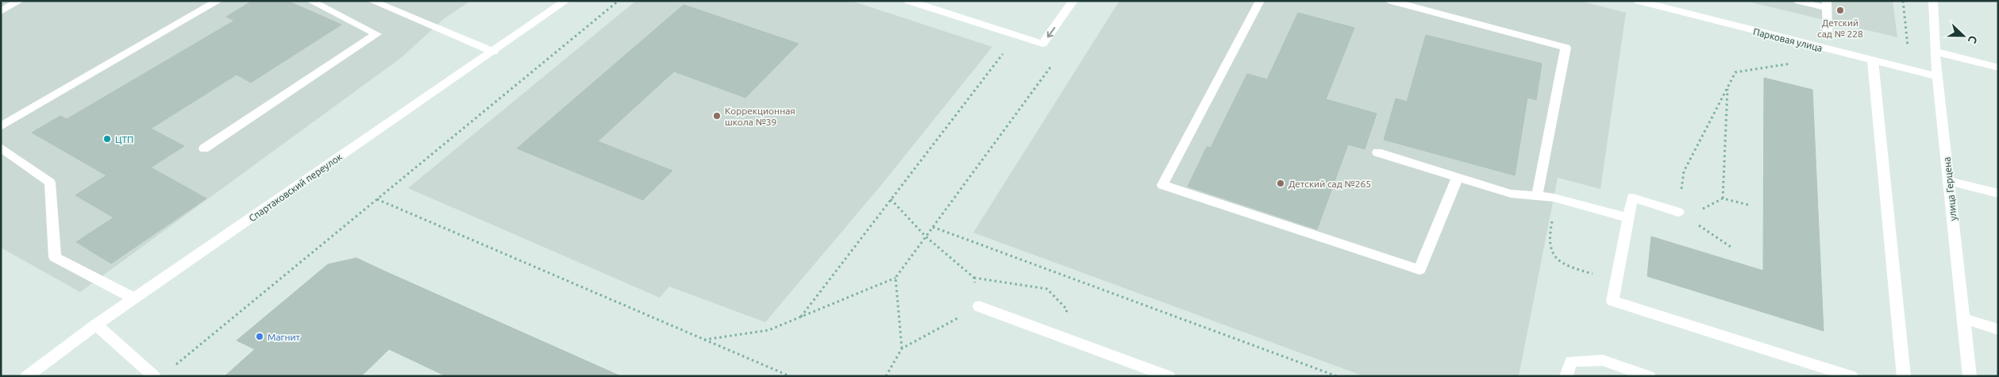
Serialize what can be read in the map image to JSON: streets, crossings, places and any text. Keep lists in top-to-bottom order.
{
  "streets": {
    "street": ["Парковая улица", "Спартаковский переулок", "улица Герцена"]
  },
  "crossings": [
    ["Парковая улица", "улица Герцена"]
  ],
  "places": [
    "Детский сад № 228",
    "Коррекционная школа №39",
    "ЦТП",
    "Детский сад №265",
    "Магнит"
  ],
  "north": "right"
}
